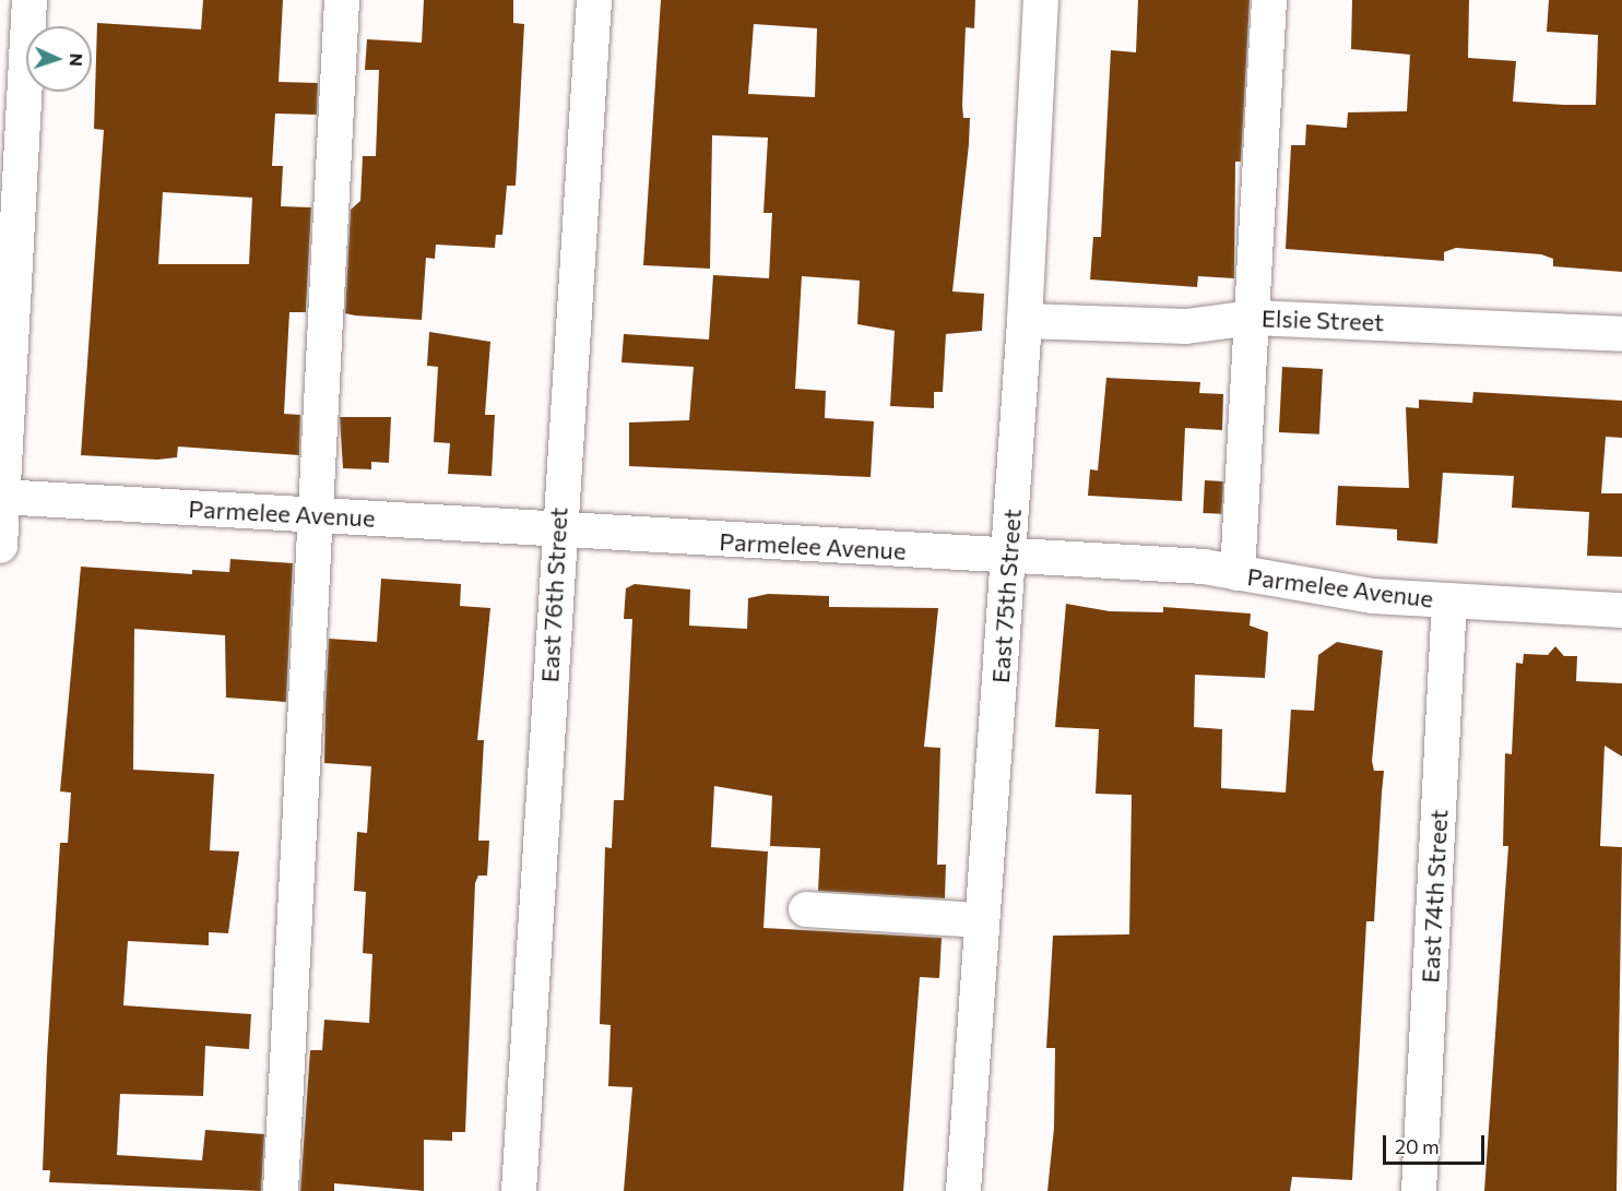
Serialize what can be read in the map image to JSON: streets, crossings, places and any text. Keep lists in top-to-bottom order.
{
  "streets": {
    "street": [
      "Elsie Street",
      "Parmelee Avenue",
      "East 76th Street",
      "East 75th Street",
      "East 74th Street"
    ]
  },
  "crossings": [
    ["Elsie Street", "East 75th Street"],
    ["Parmelee Avenue", "East 76th Street"],
    ["Parmelee Avenue", "East 75th Street"],
    ["Parmelee Avenue", "East 74th Street"]
  ],
  "scale_bar": "20 m",
  "north": "right"
}
